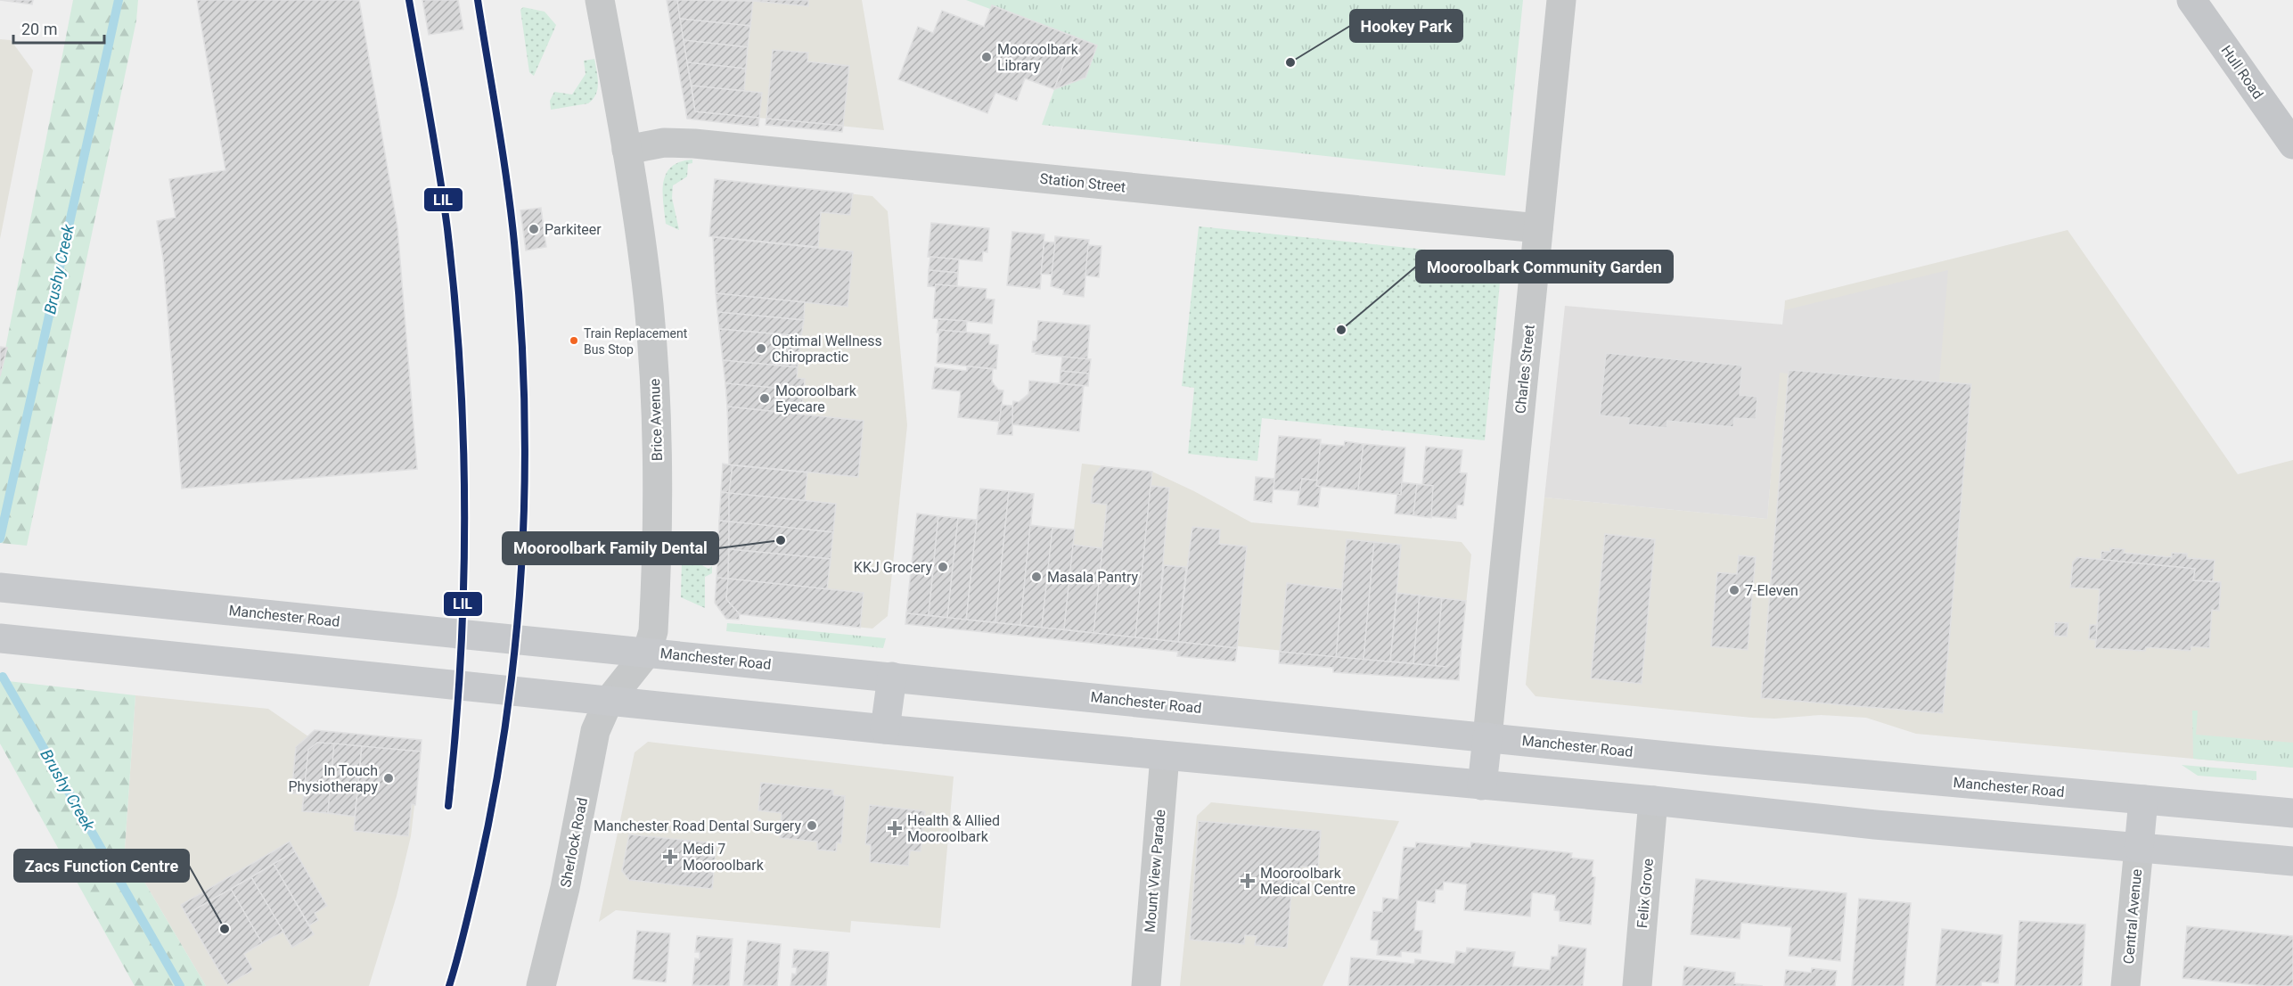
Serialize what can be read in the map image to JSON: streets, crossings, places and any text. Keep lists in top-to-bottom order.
{
  "streets": {
    "main road": ["Hull Road", "Manchester Road"],
    "street": [
      "Station Street",
      "Charles Street",
      "Brice Avenue",
      "Sherlock Road",
      "Mount View Parade",
      "Felix Grove",
      "Central Avenue"
    ]
  },
  "crossings": [
    ["Station Street", "Charles Street"],
    ["Station Street", "Brice Avenue"],
    ["Charles Street", "Manchester Road"],
    ["Brice Avenue", "Manchester Road"],
    ["Brice Avenue", "Sherlock Road"]
  ],
  "water": ["Brushy Creek"],
  "places": {
    "other": [
      "Mooroolbark Library",
      "Hookey Park",
      "Parkiteer",
      "Mooroolbark Community Garden",
      "Train Replacement Bus Stop",
      "Optimal Wellness Chiropractic",
      "Mooroolbark Eyecare",
      "Mooroolbark Family Dental",
      "KKJ Grocery",
      "Masala Pantry",
      "7-Eleven",
      "In Touch Physiotherapy",
      "Manchester Road Dental Surgery",
      "Zacs Function Centre"
    ],
    "health": ["Health & Allied Mooroolbark", "Medi 7 Mooroolbark", "Mooroolbark Medical Centre"]
  },
  "lines": ["transit line LIL"],
  "scale_bar": "20 m"
}
